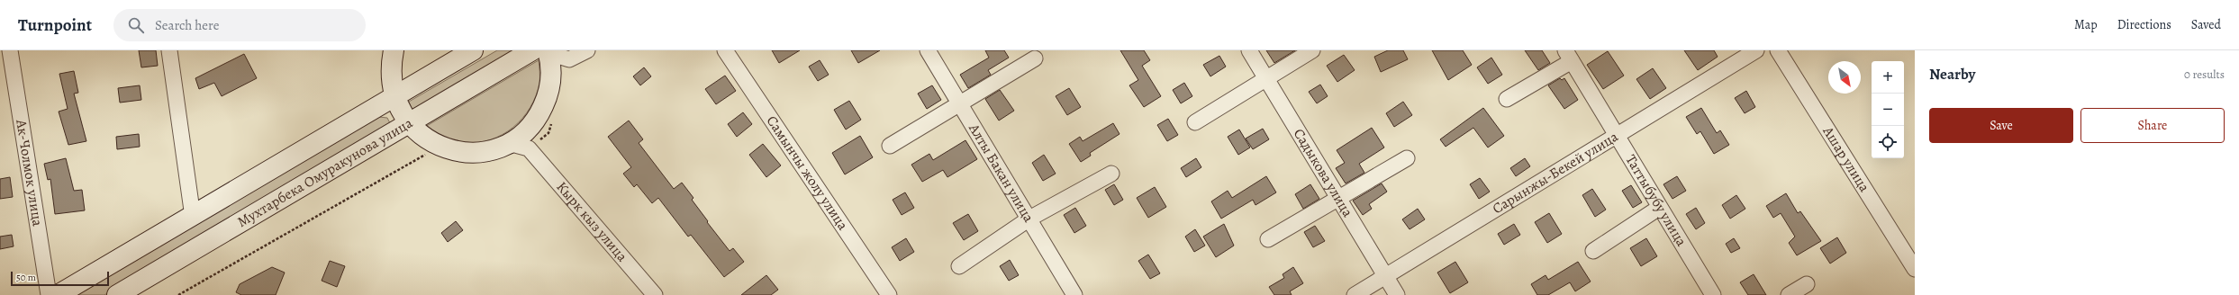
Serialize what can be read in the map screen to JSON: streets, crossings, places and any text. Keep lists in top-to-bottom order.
{
  "streets": {
    "main road": ["Мухтарбека Омуракунова улица"],
    "street": [
      "Ашар улица",
      "Сарынжы-Бекей улица",
      "Ак-Чолмок улица",
      "Самынчы жолу улица",
      "Алты Бакан улица",
      "Садыкова улица",
      "Таттыбубу улица",
      "Кырк кыз улица"
    ]
  },
  "crossings": [
    ["Сарынжы-Бекей улица", "Садыкова улица"],
    ["Сарынжы-Бекей улица", "Таттыбубу улица"]
  ],
  "scale_bar": "50 m",
  "north": "bottom right",
  "page": {
    "header": "Turnpoint",
    "search": "Search here",
    "nav": ["Map", "Directions", "Saved"],
    "heading": ["Nearby", "0 results"],
    "map_buttons": ["+", "−"],
    "buttons": ["Save", "Share"],
    "scale": "50 m"
  }
}
